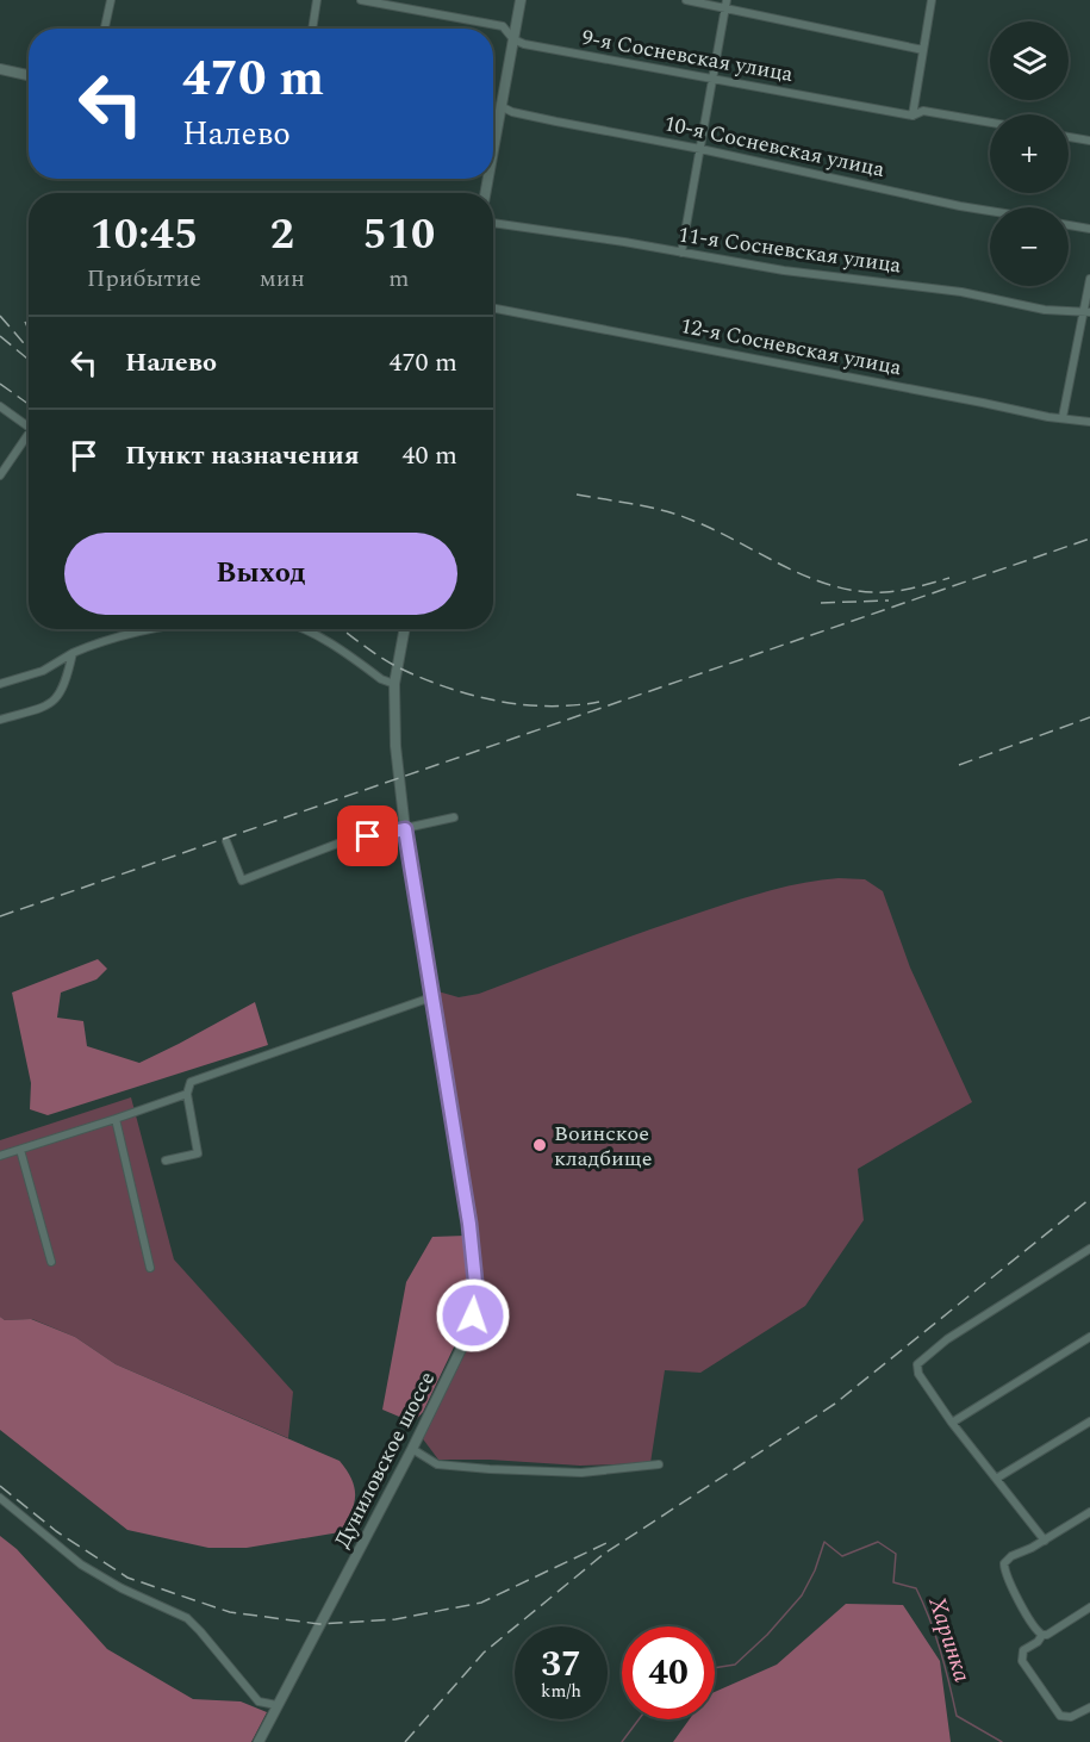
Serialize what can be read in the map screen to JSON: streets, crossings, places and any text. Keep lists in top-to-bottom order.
{
  "streets": {
    "street": [
      "9-я Сосневская улица",
      "10-я Сосневская улица",
      "11-я Сосневская улица",
      "12-я Сосневская улица",
      "Дуниловское шоссе"
    ]
  },
  "water": ["Харинка"],
  "places": ["Воинское кладбище"],
  "page": {
    "map_buttons": ["+", "−"],
    "turn": ["470 m", "Налево"],
    "eta": [
      "10:45",
      "Прибытие",
      "2",
      "мин",
      "510",
      "m"
    ],
    "list": [
      {
        "name": "Налево",
        "value": "470 m"
      },
      {
        "name": "Пункт назначения",
        "value": "40 m"
      }
    ],
    "buttons": "Выход",
    "speed": "37 km/h",
    "limit": "40"
  }
}
